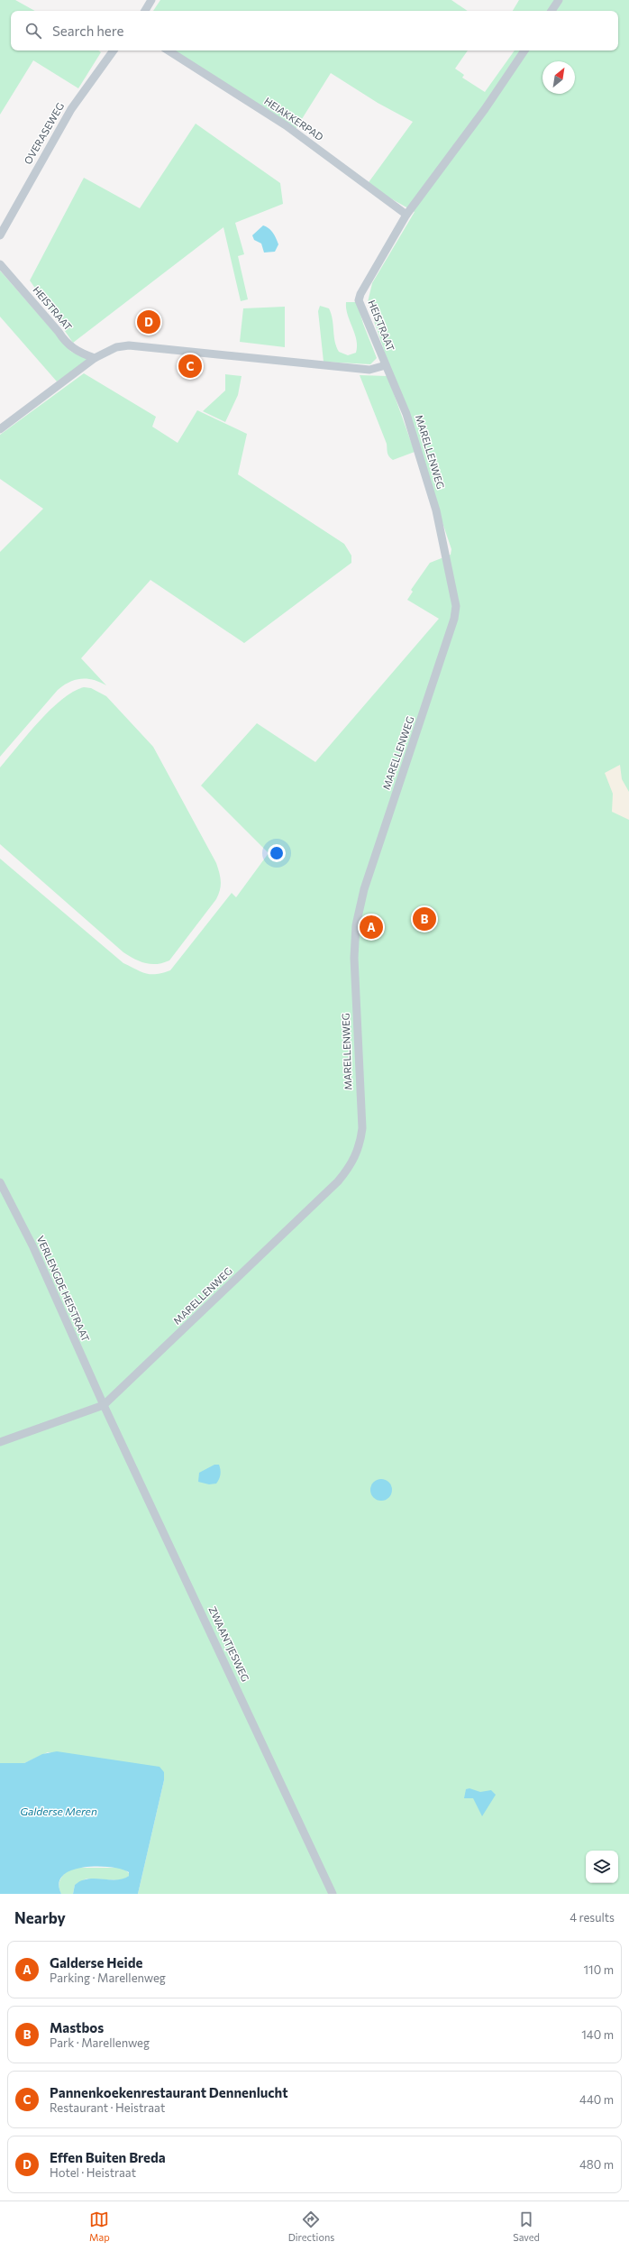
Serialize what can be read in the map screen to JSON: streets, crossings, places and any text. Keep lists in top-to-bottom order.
{
  "streets": {
    "street": [
      "HEIAKKERPAD",
      "OVERASEWEG",
      "HEISTRAAT",
      "MARELLENWEG",
      "VERLENGDE HEISTRAAT",
      "ZWAANTJESWEG"
    ]
  },
  "crossings": [
    ["HEIAKKERPAD", "HEISTRAAT"],
    ["HEISTRAAT", "MARELLENWEG"],
    ["MARELLENWEG", "VERLENGDE HEISTRAAT"],
    ["MARELLENWEG", "ZWAANTJESWEG"],
    ["VERLENGDE HEISTRAAT", "ZWAANTJESWEG"]
  ],
  "water": ["Galderse Meren"],
  "north": "top right",
  "page": {
    "search": "Search here",
    "pins": [
      "D",
      "C",
      "B",
      "A"
    ],
    "heading": ["Nearby", "4 results"],
    "list": [
      {
        "mark": "A",
        "name": "Galderse Heide",
        "note": "Parking · Marellenweg",
        "value": "110 m"
      },
      {
        "mark": "B",
        "name": "Mastbos",
        "note": "Park · Marellenweg",
        "value": "140 m"
      },
      {
        "mark": "C",
        "name": "Pannenkoekenrestaurant Dennenlucht",
        "note": "Restaurant · Heistraat",
        "value": "440 m"
      },
      {
        "mark": "D",
        "name": "Effen Buiten Breda",
        "note": "Hotel · Heistraat",
        "value": "480 m"
      }
    ],
    "nav": ["Map", "Directions", "Saved"]
  }
}
